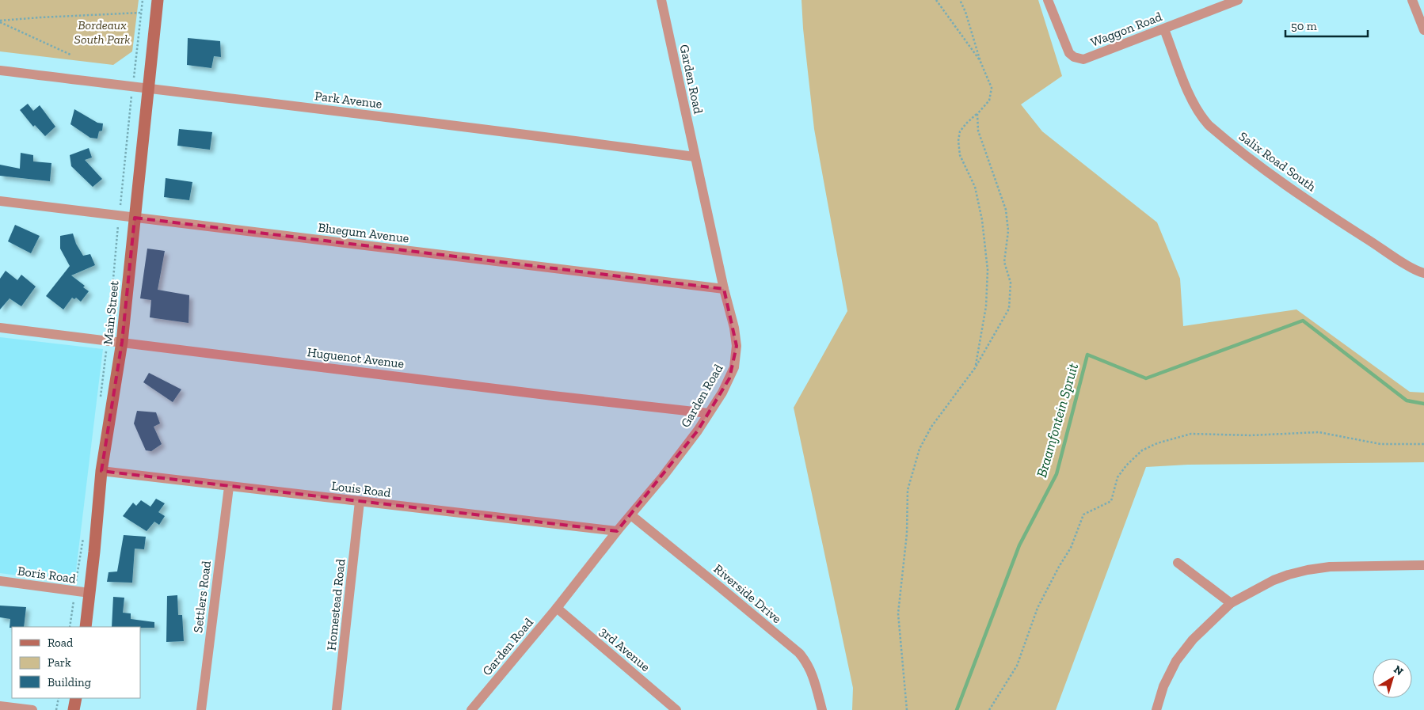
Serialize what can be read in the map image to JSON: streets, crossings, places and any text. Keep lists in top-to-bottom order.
{
  "streets": {
    "street": [
      "Waggon Road",
      "Garden Road",
      "Park Avenue",
      "Salix Road South",
      "Bluegum Avenue",
      "Main Street",
      "Huguenot Avenue",
      "Louis Road",
      "Boris Road",
      "Riverside Drive",
      "Settlers Road",
      "Homestead Road",
      "3rd Avenue"
    ]
  },
  "crossings": [
    ["Waggon Road", "Salix Road South"],
    ["Garden Road", "Park Avenue"],
    ["Garden Road", "Bluegum Avenue"],
    ["Garden Road", "Huguenot Avenue"],
    ["Garden Road", "Louis Road"],
    ["Garden Road", "Riverside Drive"],
    ["Garden Road", "3rd Avenue"],
    ["Park Avenue", "Main Street"],
    ["Bluegum Avenue", "Main Street"],
    ["Main Street", "Huguenot Avenue"],
    ["Main Street", "Louis Road"],
    ["Main Street", "Boris Road"],
    ["Louis Road", "Settlers Road"],
    ["Louis Road", "Homestead Road"]
  ],
  "water": ["Braamfontein Spruit"],
  "parks": ["Bordeaux South Park"],
  "legend": ["Road", "Park", "Building"],
  "scale_bar": "50 m",
  "north": "top right"
}
